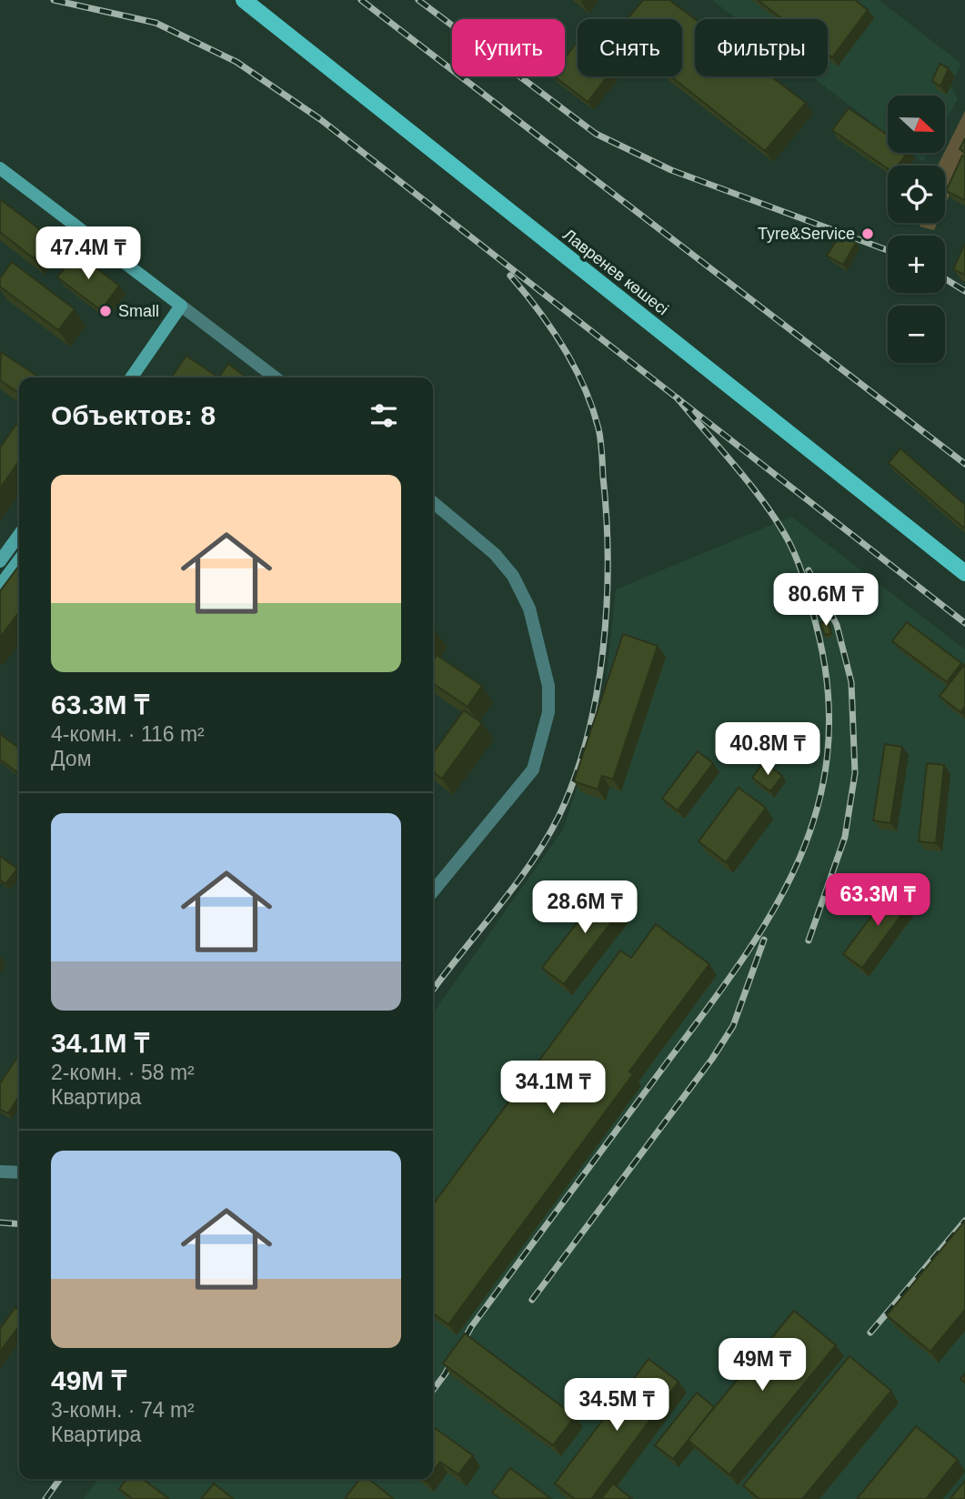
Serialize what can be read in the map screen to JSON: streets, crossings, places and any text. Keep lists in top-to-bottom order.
{
  "streets": {
    "main road": ["Лавренев көшесі"]
  },
  "places": ["Tyre&Service", "Small"],
  "north": "right",
  "page": {
    "chip": ["Купить", "Снять", "Фильтры"],
    "map_buttons": ["+", "−"],
    "price": [
      "47.4M ₸",
      "80.6M ₸",
      "40.8M ₸",
      "63.3M ₸",
      "28.6M ₸",
      "34.1M ₸",
      "49M ₸",
      "34.5M ₸"
    ],
    "heading": "Объектов: 8",
    "list": [
      {
        "name": "63.3M ₸",
        "note": "4-комн. · 116 m² · Дом"
      },
      {
        "name": "34.1M ₸",
        "note": "2-комн. · 58 m² · Квартира"
      },
      {
        "name": "49M ₸",
        "note": "3-комн. · 74 m² · Квартира"
      }
    ]
  }
}
